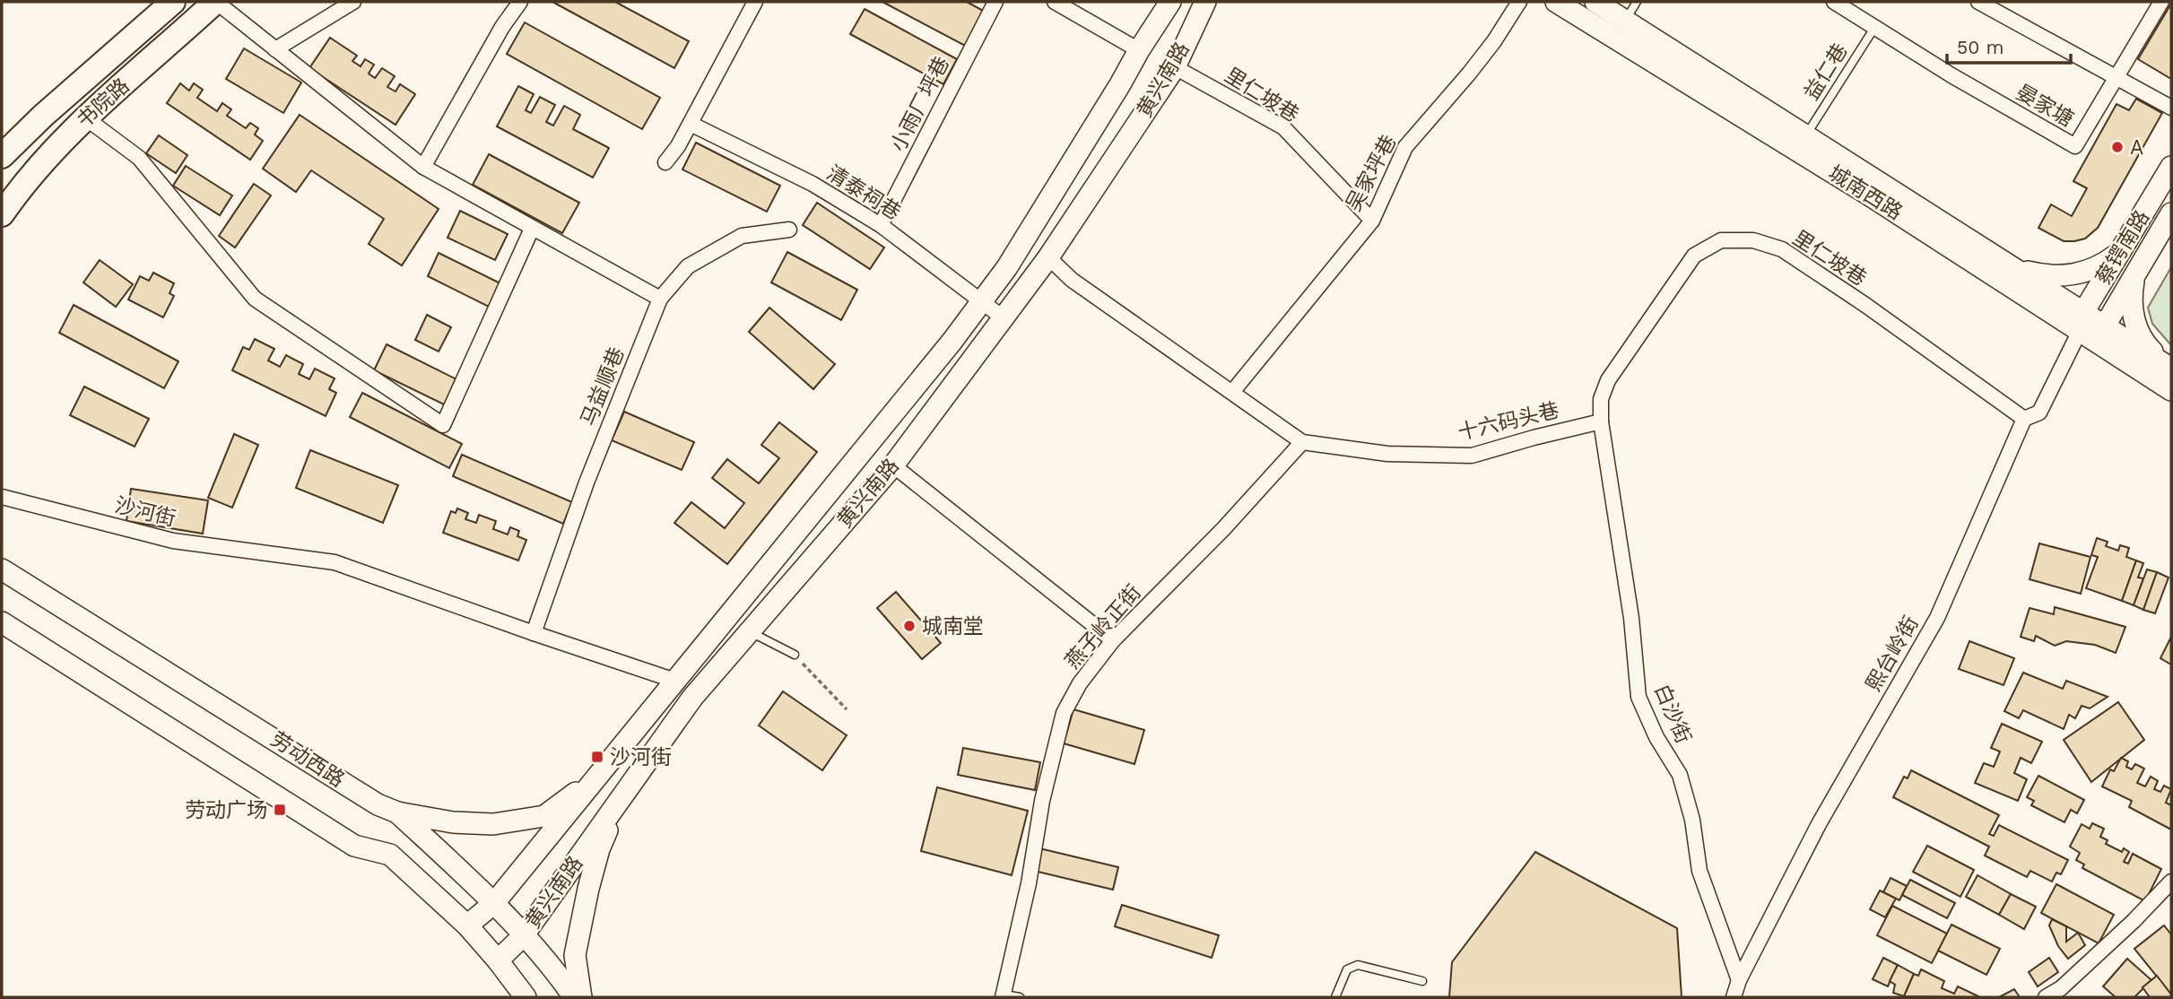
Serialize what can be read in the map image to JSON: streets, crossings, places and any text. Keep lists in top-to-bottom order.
{
  "streets": {
    "main road": [
      "黄兴南路",
      "书院路",
      "城南西路",
      "蔡锷南路",
      "劳动西路"
    ],
    "street": [
      "里仁坡巷",
      "小雨厂坪巷",
      "晏家塘",
      "吴家坪巷",
      "清泰祠巷",
      "马益顺巷",
      "十六码头巷",
      "沙河街",
      "燕子岭正街",
      "熙台岭街",
      "白沙街"
    ],
    "lane": ["益仁巷"]
  },
  "crossings": [
    ["益仁巷", "晏家塘"],
    ["益仁巷", "城南西路"],
    ["黄兴南路", "里仁坡巷"],
    ["黄兴南路", "清泰祠巷"],
    ["黄兴南路", "沙河街"],
    ["黄兴南路", "劳动西路"],
    ["里仁坡巷", "吴家坪巷"],
    ["里仁坡巷", "十六码头巷"],
    ["里仁坡巷", "熙台岭街"],
    ["里仁坡巷", "白沙街"],
    ["小雨厂坪巷", "清泰祠巷"],
    ["城南西路", "蔡锷南路"],
    ["城南西路", "熙台岭街"],
    ["蔡锷南路", "熙台岭街"],
    ["马益顺巷", "沙河街"],
    ["十六码头巷", "燕子岭正街"],
    ["熙台岭街", "白沙街"]
  ],
  "places": {
    "other": ["A", "城南堂"],
    "transit": ["沙河街", "劳动广场"]
  },
  "scale_bar": "50 m"
}
